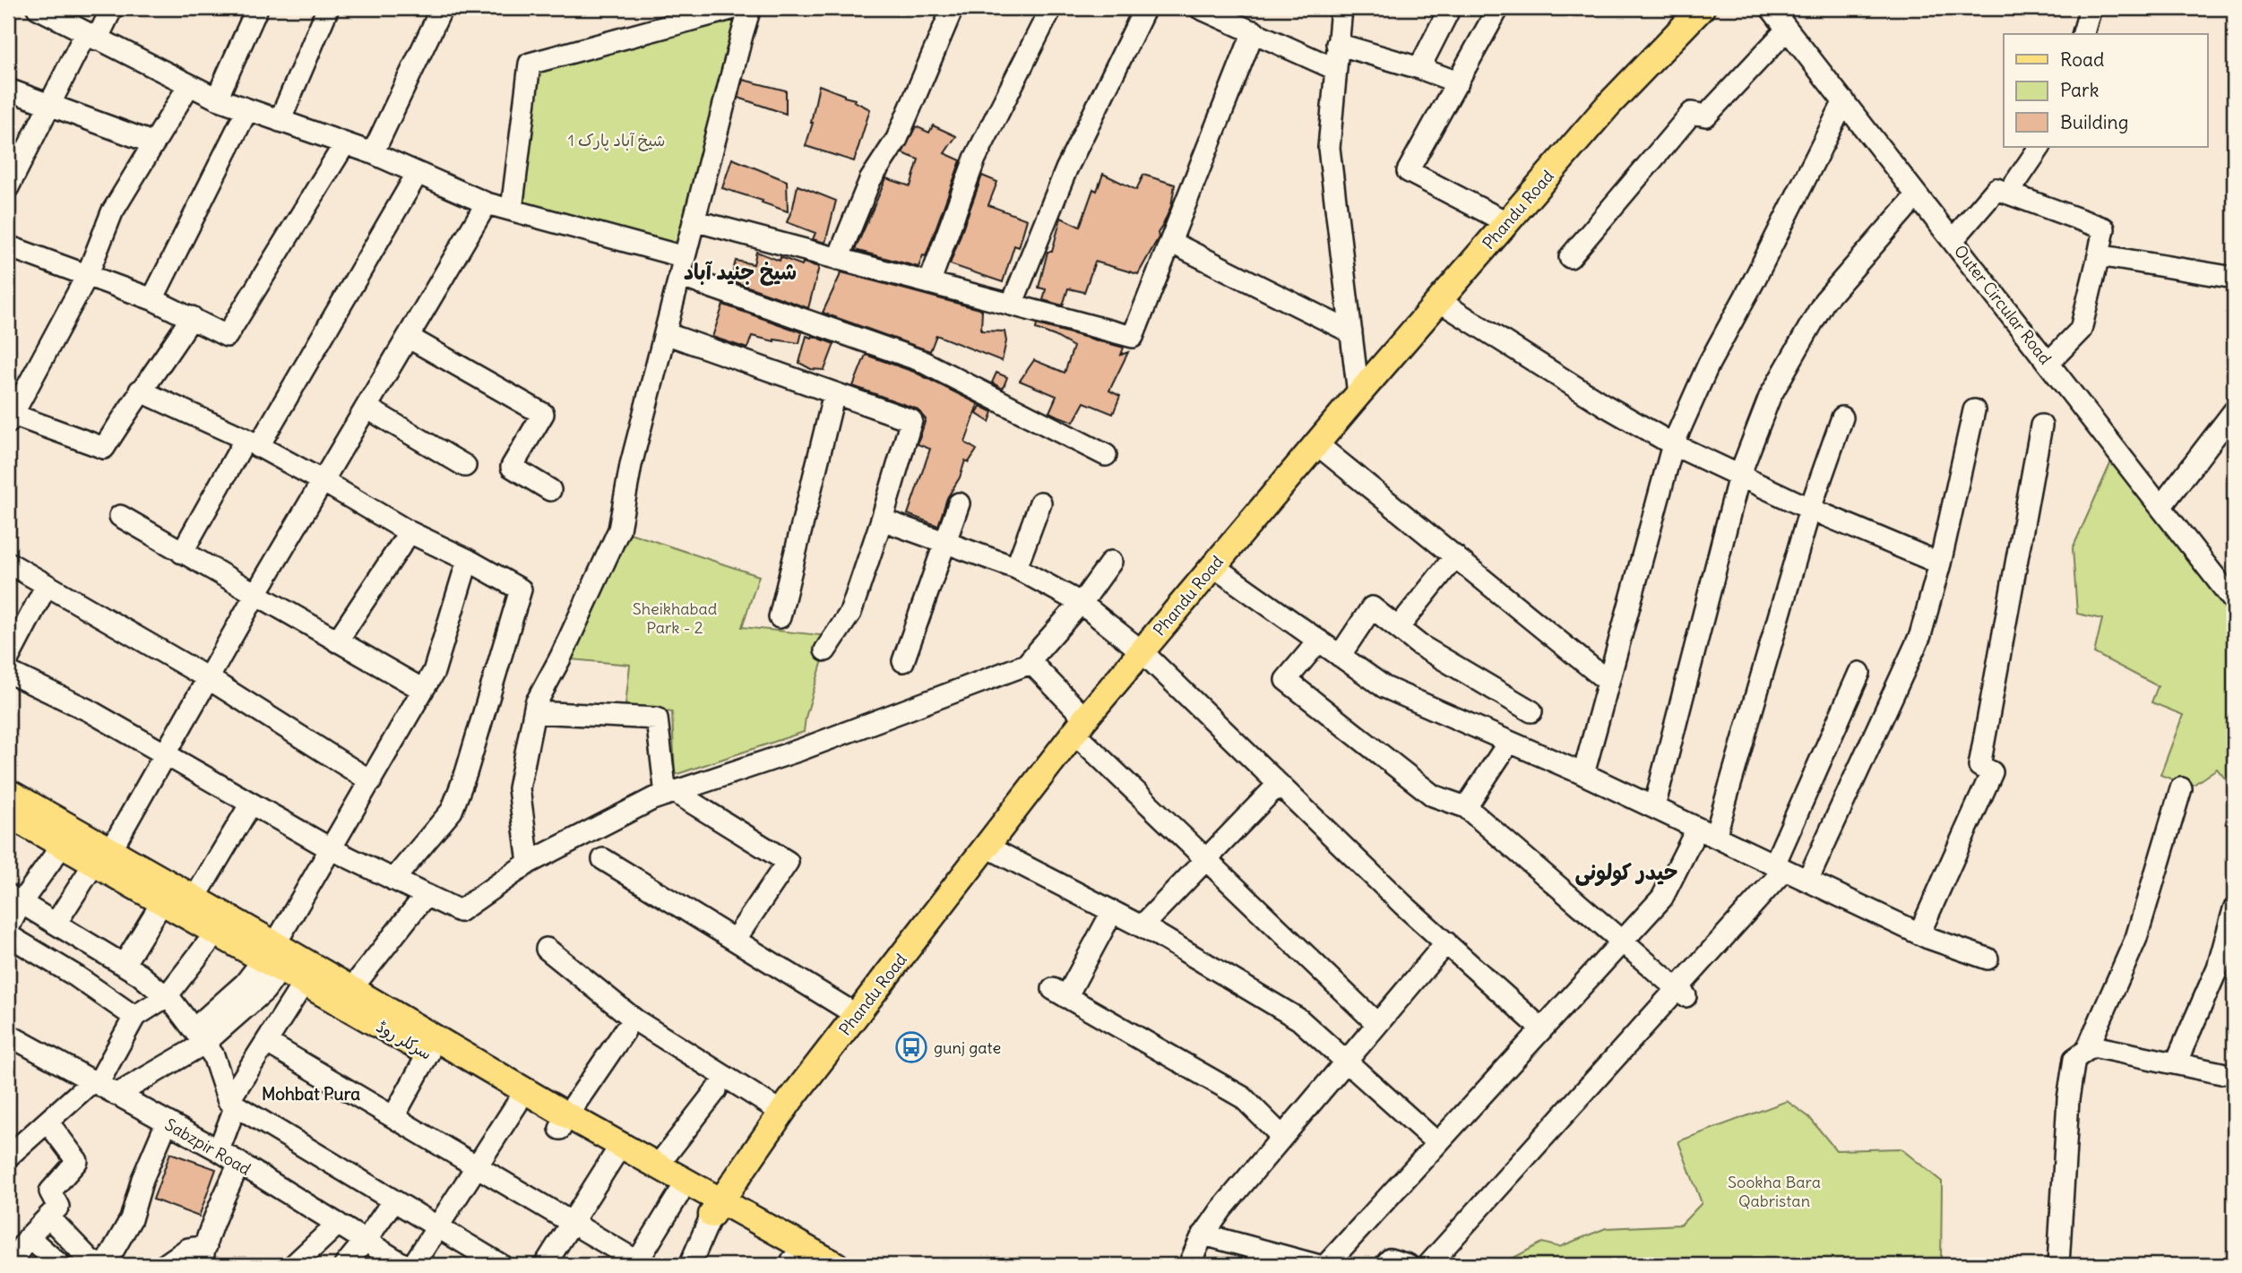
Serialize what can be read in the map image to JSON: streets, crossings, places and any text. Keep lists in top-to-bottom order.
{
  "streets": {
    "main road": ["Phandu Road", "سرکلر روڈ"],
    "street": ["Outer Circular Road", "Sabzpir Road"]
  },
  "crossings": [
    ["Phandu Road", "سرکلر روڈ"]
  ],
  "districts": ["شیخ جنید آباد", "حیدر کولونی", "Mohbat Pura"],
  "parks": ["شیخ آباد پارک 1", "Sheikhabad Park - 2", "Sookha Bara Qabristan"],
  "places": {
    "bus stop": ["gunj gate"]
  },
  "legend": ["Road", "Park", "Building"]
}
